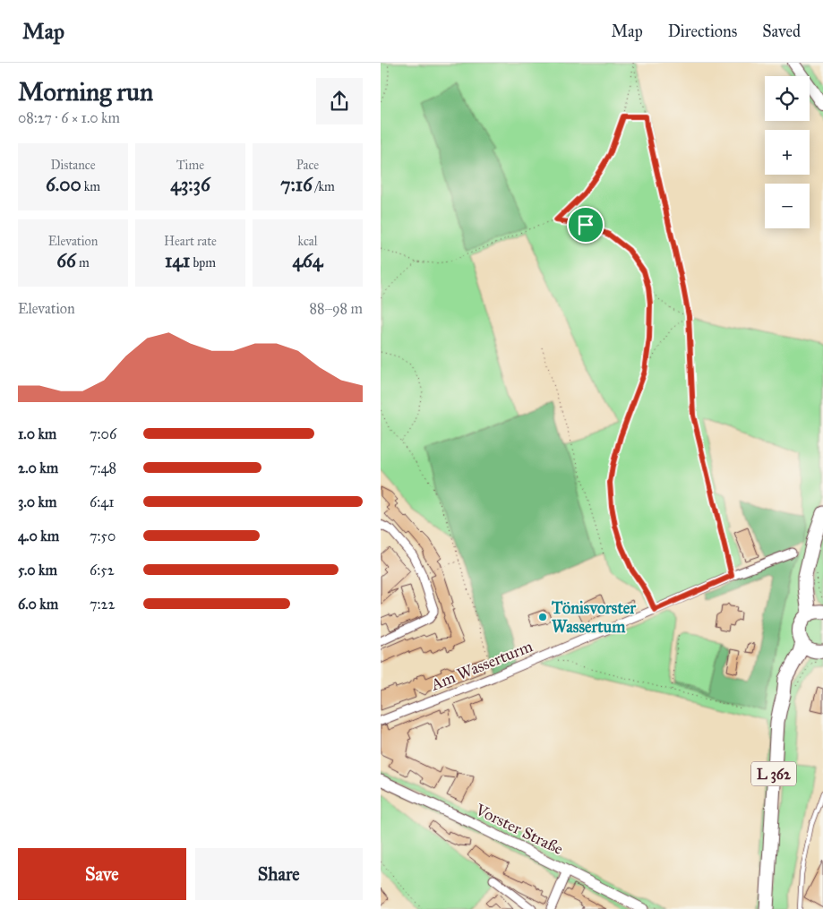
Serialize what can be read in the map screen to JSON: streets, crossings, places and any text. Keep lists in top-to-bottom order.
{
  "streets": {
    "main road": ["L 362"],
    "street": ["Am Wasserturm", "Vorster Straße"]
  },
  "places": ["Tönisvorster Wassertum"],
  "page": {
    "header": "Map",
    "nav": ["Map", "Directions", "Saved"],
    "heading": ["Morning run", "08:27 · 6 × 1.0 km"],
    "map_buttons": ["+", "−"],
    "stats": [
      ["Distance", "6.00 km"],
      ["Time", "43:36"],
      ["Pace", "7:16 /km"],
      ["Elevation", "66 m"],
      ["Heart rate", "141 bpm"],
      ["kcal", "464"]
    ],
    "chart": ["Elevation", "88–98 m"],
    "list": [
      {
        "name": "1.0 km",
        "note": "7:06"
      },
      {
        "name": "2.0 km",
        "note": "7:48"
      },
      {
        "name": "3.0 km",
        "note": "6:41"
      },
      {
        "name": "4.0 km",
        "note": "7:50"
      },
      {
        "name": "5.0 km",
        "note": "6:52"
      },
      {
        "name": "6.0 km",
        "note": "7:22"
      }
    ],
    "buttons": ["Save", "Share"]
  }
}
